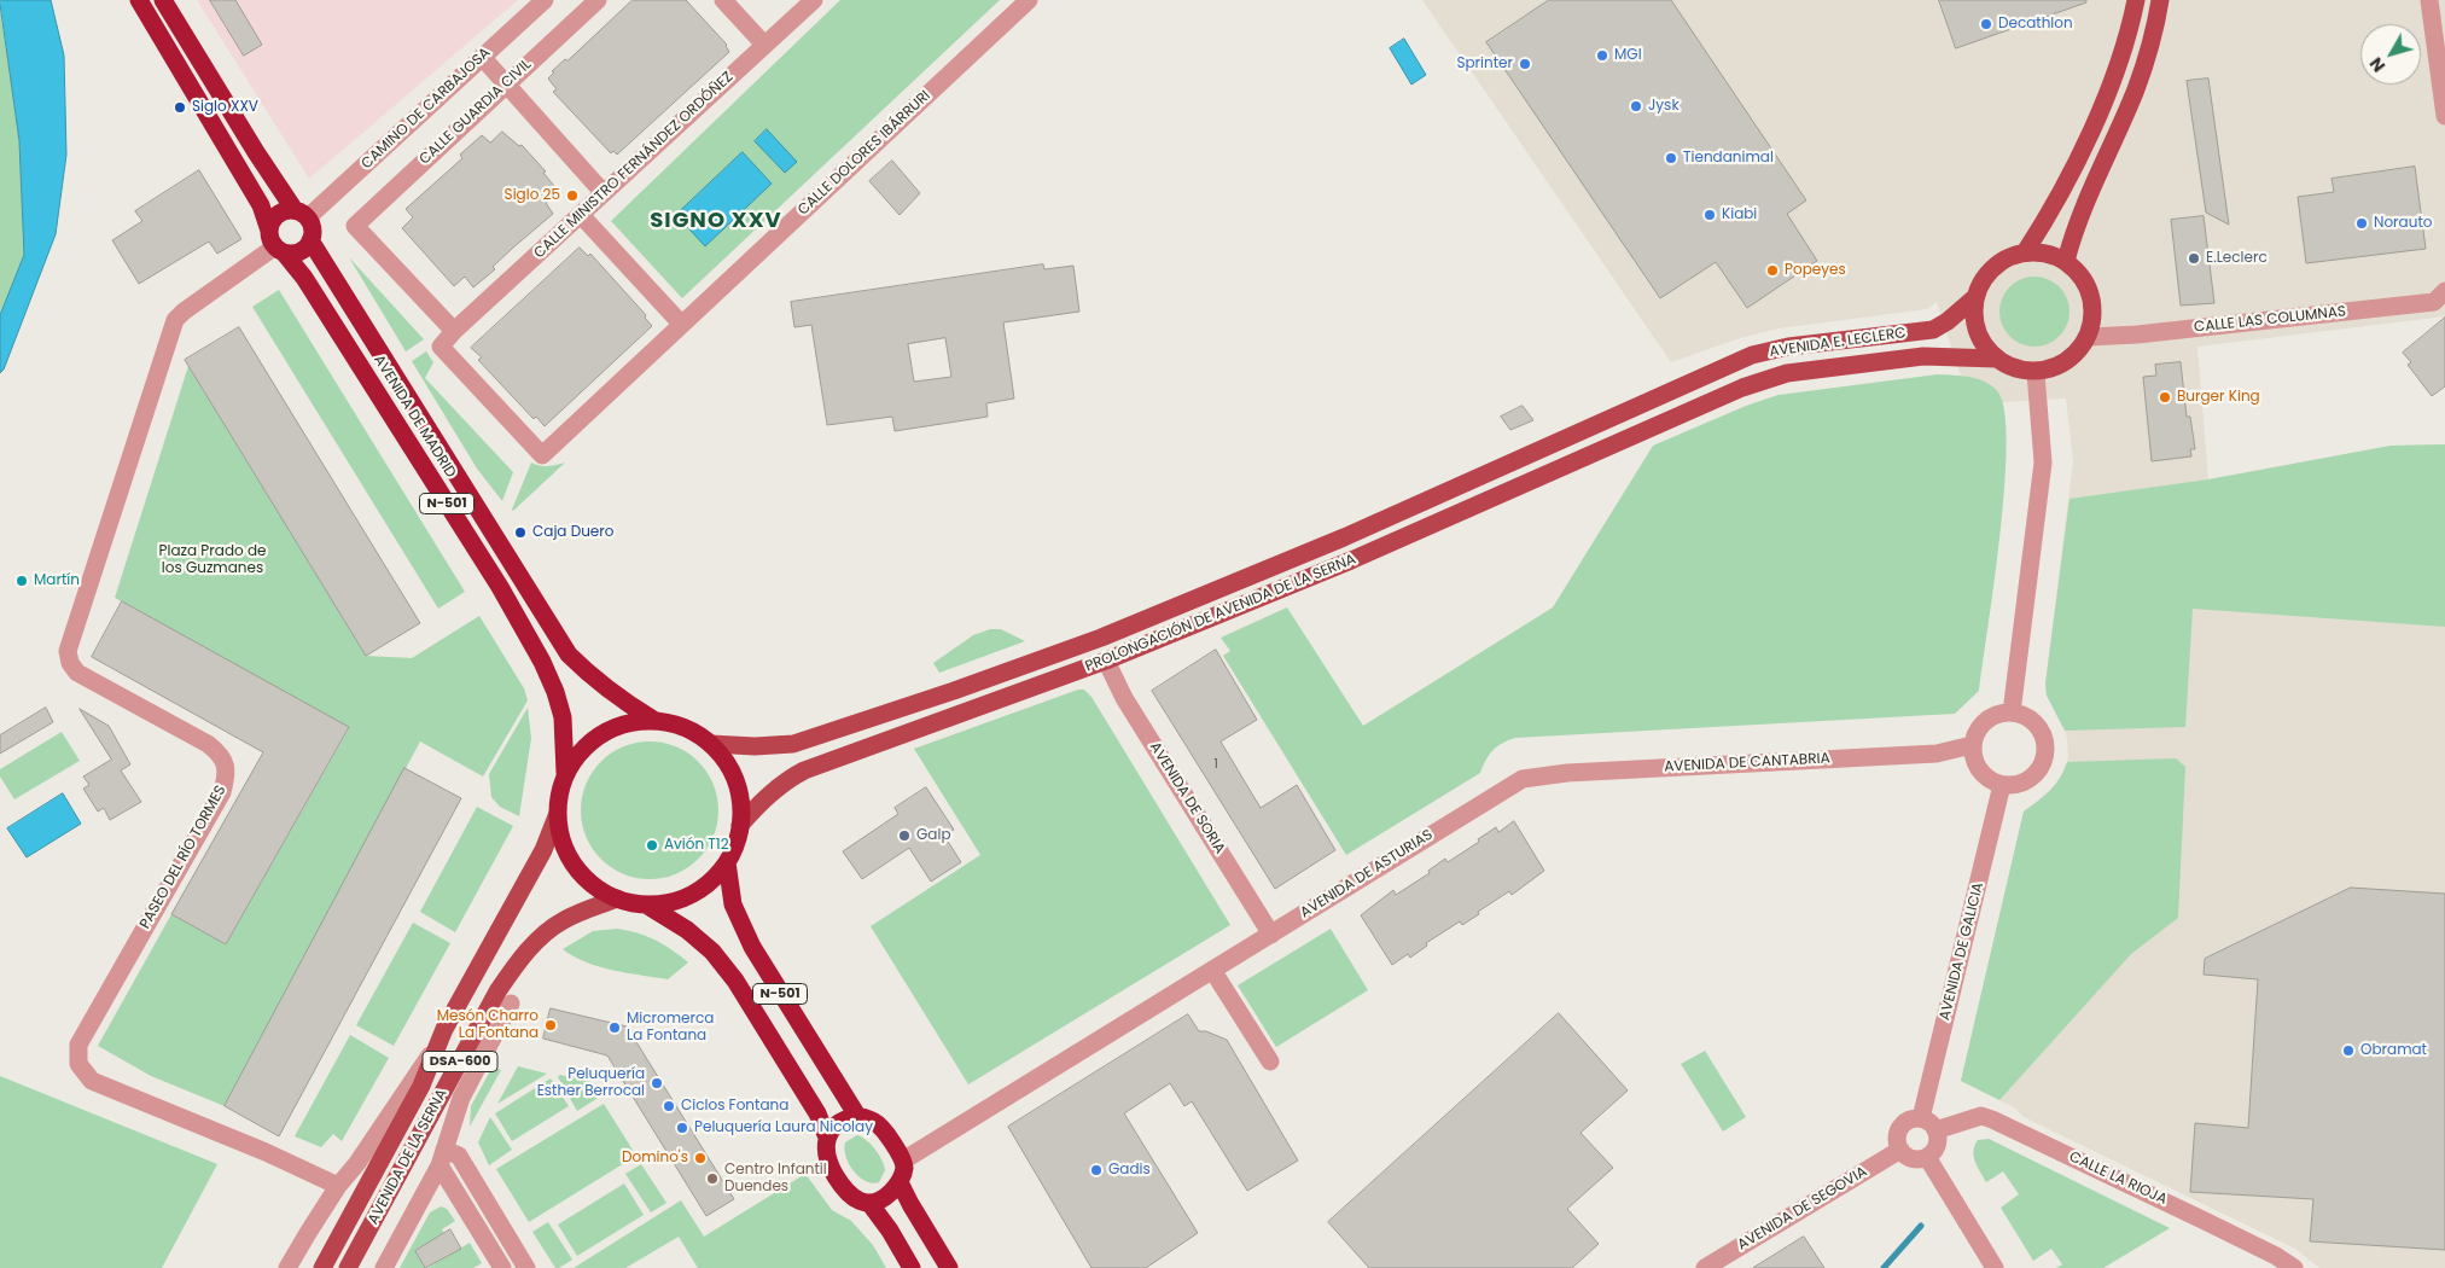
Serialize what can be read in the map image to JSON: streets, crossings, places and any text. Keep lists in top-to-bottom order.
{
  "streets": {
    "highway": ["AVENIDA DE MADRID", "N-501"],
    "main road": [
      "AVENIDA E. LECLERC",
      "PROLONGACIÓN DE AVENIDA DE LA SERNA",
      "DSA-600",
      "AVENIDA DE LA SERNA"
    ],
    "street": [
      "CAMINO DE CARBAJOSA",
      "CALLE GUARDIA CIVIL",
      "CALLE DOLORES IBÁRRURI",
      "CALLE MINISTRO FERNÁNDEZ ORDÓÑEZ",
      "CALLE LAS COLUMNAS",
      "AVENIDA DE CANTABRIA",
      "AVENIDA DE SORIA",
      "PASEO DEL RÍO TORMES",
      "AVENIDA DE ASTURIAS",
      "AVENIDA DE GALICIA",
      "CALLE LA RIOJA",
      "AVENIDA DE SEGOVIA"
    ]
  },
  "crossings": [
    ["CAMINO DE CARBAJOSA", "AVENIDA DE MADRID"],
    ["CAMINO DE CARBAJOSA", "N-501"],
    ["CAMINO DE CARBAJOSA", "PASEO DEL RÍO TORMES"],
    ["CALLE GUARDIA CIVIL", "CALLE DOLORES IBÁRRURI"],
    ["CALLE GUARDIA CIVIL", "CALLE MINISTRO FERNÁNDEZ ORDÓÑEZ"],
    ["CALLE DOLORES IBÁRRURI", "CALLE MINISTRO FERNÁNDEZ ORDÓÑEZ"],
    ["CALLE LAS COLUMNAS", "AVENIDA E. LECLERC"],
    ["AVENIDA E. LECLERC", "PROLONGACIÓN DE AVENIDA DE LA SERNA"],
    ["AVENIDA DE MADRID", "N-501"],
    ["AVENIDA DE MADRID", "PROLONGACIÓN DE AVENIDA DE LA SERNA"],
    ["AVENIDA DE MADRID", "PASEO DEL RÍO TORMES"],
    ["AVENIDA DE MADRID", "AVENIDA DE LA SERNA"],
    ["N-501", "PROLONGACIÓN DE AVENIDA DE LA SERNA"],
    ["N-501", "PASEO DEL RÍO TORMES"],
    ["N-501", "AVENIDA DE ASTURIAS"],
    ["N-501", "AVENIDA DE LA SERNA"],
    ["PROLONGACIÓN DE AVENIDA DE LA SERNA", "AVENIDA DE SORIA"],
    ["PROLONGACIÓN DE AVENIDA DE LA SERNA", "AVENIDA DE LA SERNA"],
    ["AVENIDA DE CANTABRIA", "AVENIDA DE ASTURIAS"],
    ["AVENIDA DE CANTABRIA", "AVENIDA DE GALICIA"],
    ["AVENIDA DE SORIA", "AVENIDA DE ASTURIAS"],
    ["PASEO DEL RÍO TORMES", "AVENIDA DE LA SERNA"],
    ["AVENIDA DE GALICIA", "CALLE LA RIOJA"],
    ["AVENIDA DE GALICIA", "AVENIDA DE SEGOVIA"],
    ["CALLE LA RIOJA", "AVENIDA DE SEGOVIA"]
  ],
  "districts": ["SIGNO XXV"],
  "parks": ["Plaza Prado de los Guzmanes"],
  "places": [
    "Decathlon",
    "MGI",
    "Sprinter",
    "Jysk",
    "Siglo XXV",
    "Tiendanimal",
    "Siglo 25",
    "Kiabi",
    "Norauto",
    "E.Leclerc",
    "Popeyes",
    "Burger King",
    "Caja Duero",
    "Martín",
    "Galp",
    "Avión T12",
    "Mesón Charro La Fontana",
    "Micromerca La Fontana",
    "Obramat",
    "Peluquería Esther Berrocal",
    "Ciclos Fontana",
    "Peluquería Laura Nicolay",
    "Domino's",
    "Gadis",
    "Centro Infantil Duendes"
  ],
  "house_numbers": ["1"],
  "north": "bottom left"
}
